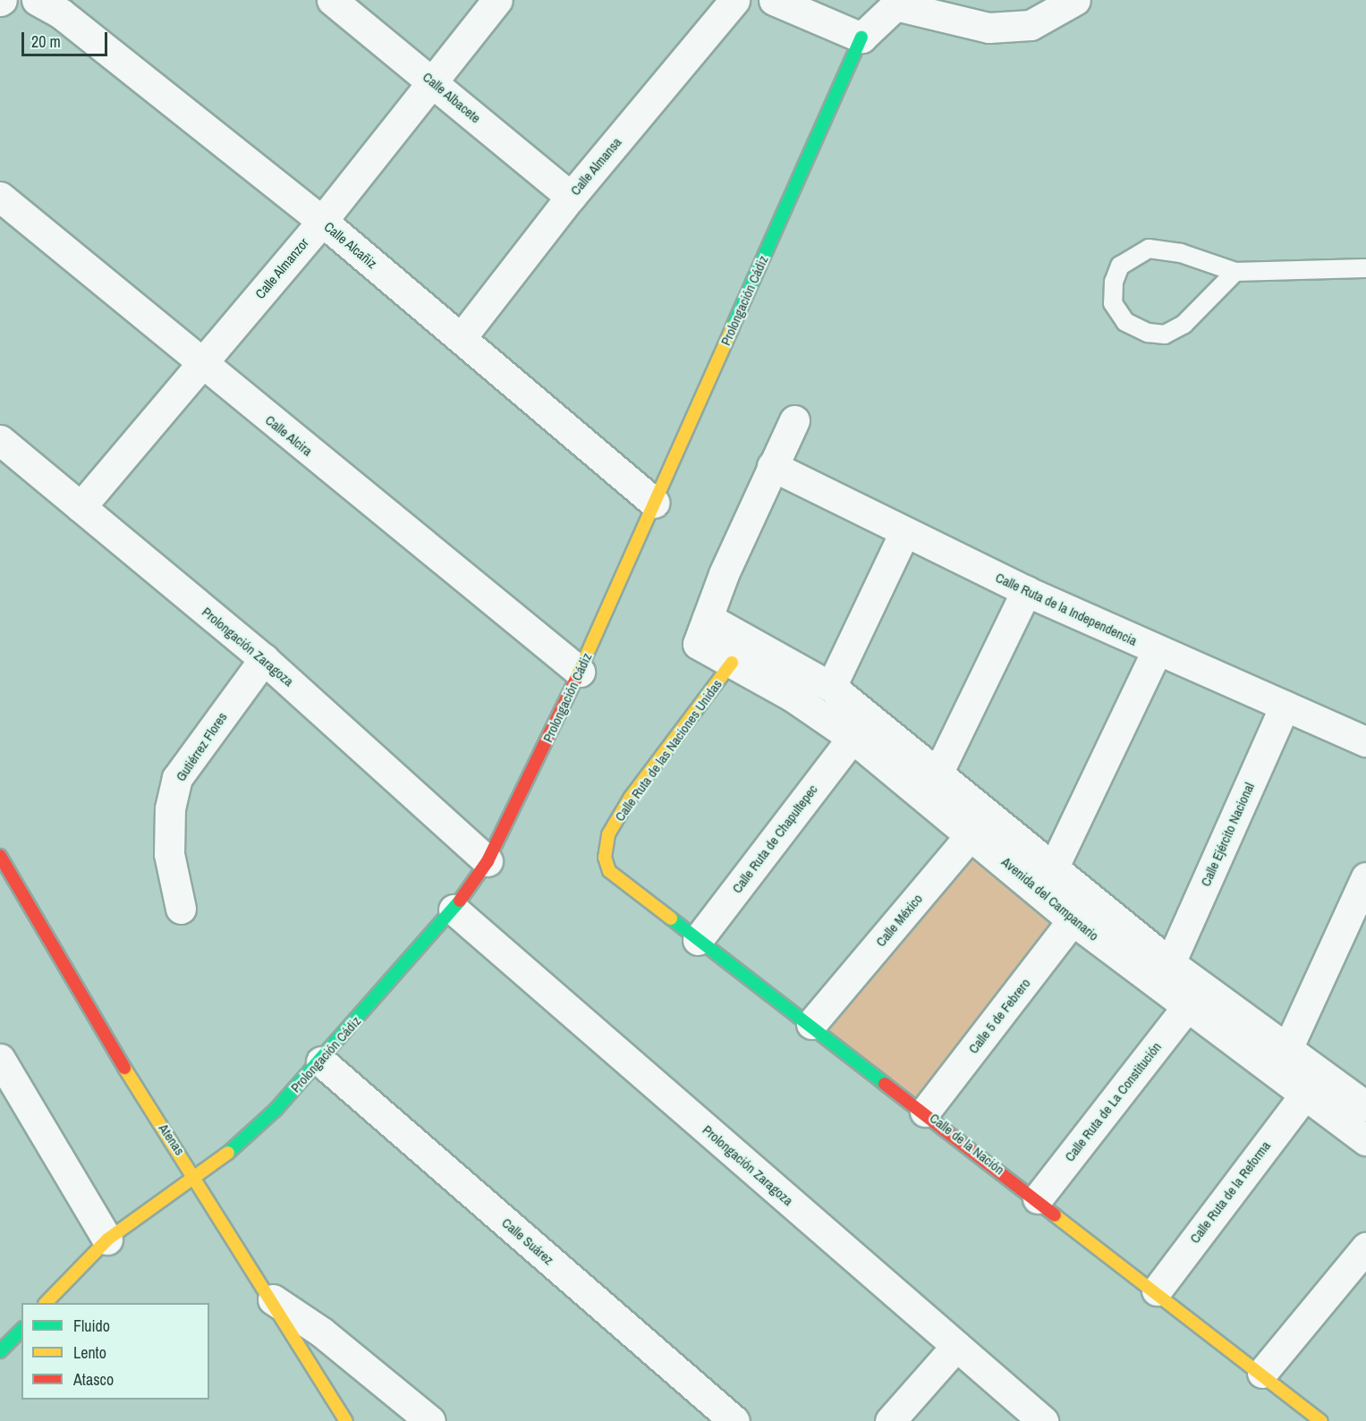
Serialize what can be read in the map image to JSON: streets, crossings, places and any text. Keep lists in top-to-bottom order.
{
  "streets": {
    "street": [
      "Calle Albacete",
      "Calle Almansa",
      "Calle Alcañiz",
      "Calle Almanzor",
      "Prolongación Cádiz",
      "Calle Alcira",
      "Calle Ruta de la Independencia",
      "Prolongación Zaragoza",
      "Gutiérrez Flores",
      "Calle Ruta de las Naciones Unidas",
      "Calle Ejército Nacional",
      "Calle Ruta de Chapultepec",
      "Avenida del Campanario",
      "Calle México",
      "Calle 5 de Febrero",
      "Calle Ruta de La Constitución",
      "Atenas",
      "Calle de la Nación",
      "Calle Ruta de la Reforma",
      "Calle Suárez"
    ]
  },
  "crossings": [
    ["Calle Albacete", "Calle Almansa"],
    ["Calle Albacete", "Calle Almanzor"],
    ["Calle Almansa", "Calle Alcañiz"],
    ["Calle Alcañiz", "Calle Almanzor"],
    ["Calle Alcañiz", "Prolongación Cádiz"],
    ["Calle Almanzor", "Calle Alcira"],
    ["Calle Almanzor", "Prolongación Zaragoza"],
    ["Prolongación Cádiz", "Calle Alcira"],
    ["Prolongación Cádiz", "Prolongación Zaragoza"],
    ["Prolongación Cádiz", "Atenas"],
    ["Prolongación Cádiz", "Calle Suárez"],
    ["Calle Ruta de la Independencia", "Calle Ejército Nacional"],
    ["Prolongación Zaragoza", "Gutiérrez Flores"],
    ["Calle Ruta de las Naciones Unidas", "Avenida del Campanario"],
    ["Calle Ruta de las Naciones Unidas", "Calle de la Nación"],
    ["Calle Ejército Nacional", "Avenida del Campanario"],
    ["Calle Ruta de Chapultepec", "Avenida del Campanario"],
    ["Calle Ruta de Chapultepec", "Calle de la Nación"],
    ["Avenida del Campanario", "Calle México"],
    ["Avenida del Campanario", "Calle 5 de Febrero"],
    ["Avenida del Campanario", "Calle Ruta de La Constitución"],
    ["Avenida del Campanario", "Calle Ruta de la Reforma"],
    ["Calle México", "Calle de la Nación"],
    ["Calle 5 de Febrero", "Calle de la Nación"],
    ["Calle Ruta de La Constitución", "Calle de la Nación"],
    ["Calle de la Nación", "Calle Ruta de la Reforma"]
  ],
  "legend": ["Fluido", "Lento", "Atasco"],
  "scale_bar": "20 m"
}
